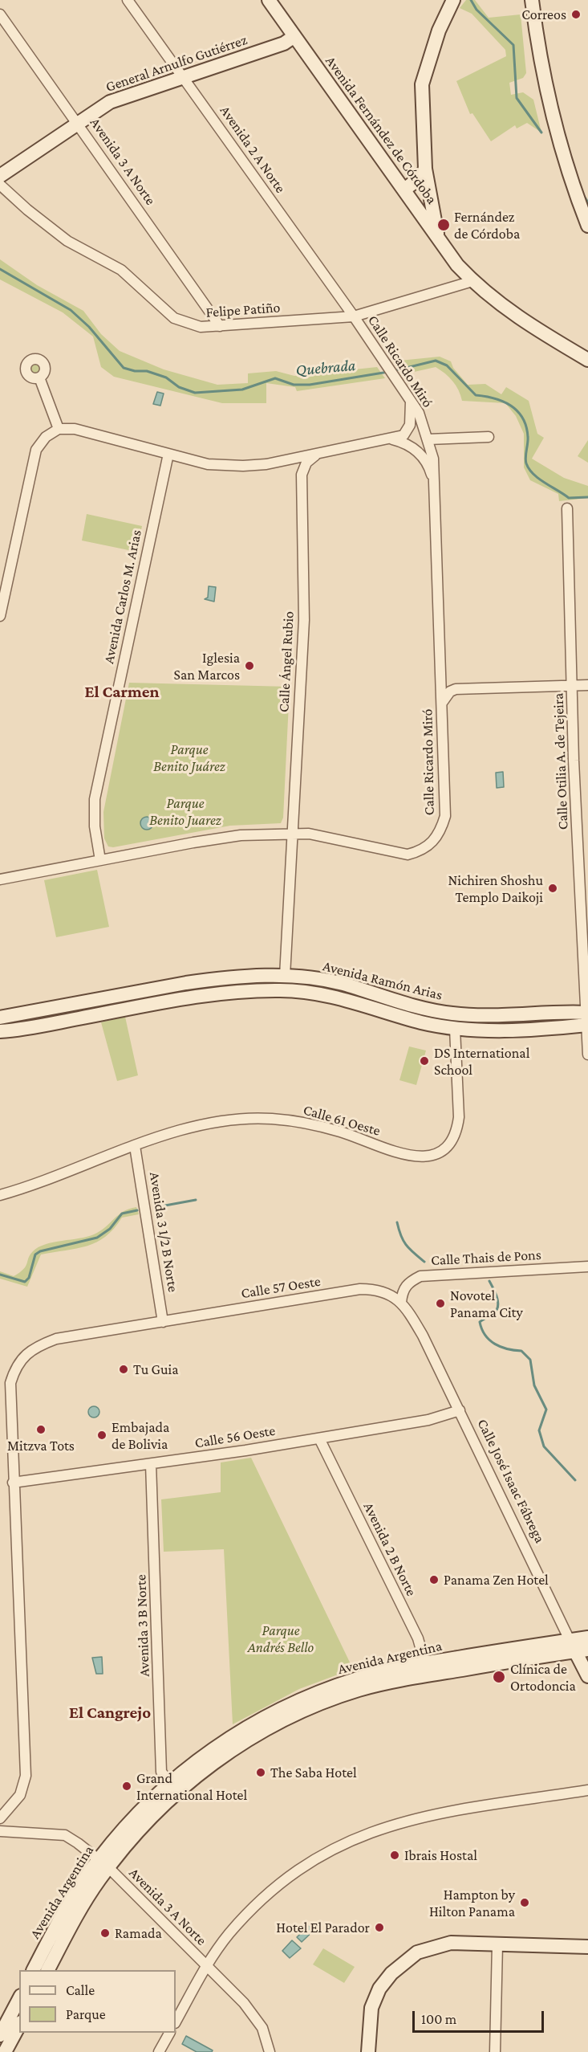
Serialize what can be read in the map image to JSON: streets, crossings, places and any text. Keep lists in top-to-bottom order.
{
  "streets": {
    "main road": [
      "General Arnulfo Gutiérrez",
      "Avenida Fernández de Córdoba",
      "Avenida Ramón Arias",
      "Calle José Isaac Fábrega",
      "Avenida Argentina"
    ],
    "street": [
      "Avenida 2 A Norte",
      "Avenida 3 A Norte",
      "Felipe Patiño",
      "Calle Ricardo Miró",
      "Avenida Carlos M. Arias",
      "Calle Ángel Rubio",
      "Calle Otilia A. de Tejeira",
      "Calle 61 Oeste",
      "Avenida 3 1/2 B Norte",
      "Calle Thais de Pons",
      "Calle 57 Oeste",
      "Calle 56 Oeste",
      "Avenida 2 B Norte",
      "Avenida 3 B Norte"
    ]
  },
  "crossings": [
    ["General Arnulfo Gutiérrez", "Avenida Fernández de Córdoba"],
    ["General Arnulfo Gutiérrez", "Avenida 2 A Norte"],
    ["General Arnulfo Gutiérrez", "Avenida 3 A Norte"],
    ["Avenida Fernández de Córdoba", "Felipe Patiño"],
    ["Avenida 2 A Norte", "Felipe Patiño"],
    ["Avenida 2 A Norte", "Calle Ricardo Miró"],
    ["Avenida 3 A Norte", "Felipe Patiño"],
    ["Avenida 3 A Norte", "Avenida Argentina"],
    ["Felipe Patiño", "Calle Ricardo Miró"],
    ["Calle Ricardo Miró", "Avenida Carlos M. Arias"],
    ["Calle Ricardo Miró", "Calle Ángel Rubio"],
    ["Calle Ángel Rubio", "Avenida Ramón Arias"],
    ["Calle Otilia A. de Tejeira", "Avenida Ramón Arias"],
    ["Avenida Ramón Arias", "Calle 61 Oeste"],
    ["Calle 61 Oeste", "Avenida 3 1/2 B Norte"],
    ["Avenida 3 1/2 B Norte", "Calle 57 Oeste"],
    ["Calle Thais de Pons", "Calle 57 Oeste"],
    ["Calle Thais de Pons", "Calle José Isaac Fábrega"],
    ["Calle 57 Oeste", "Calle 56 Oeste"],
    ["Calle 57 Oeste", "Calle José Isaac Fábrega"],
    ["Calle 56 Oeste", "Calle José Isaac Fábrega"],
    ["Calle 56 Oeste", "Avenida 2 B Norte"],
    ["Calle 56 Oeste", "Avenida 3 B Norte"],
    ["Calle José Isaac Fábrega", "Avenida Argentina"],
    ["Avenida 2 B Norte", "Avenida Argentina"],
    ["Avenida 3 B Norte", "Avenida Argentina"]
  ],
  "districts": ["El Carmen", "El Cangrejo"],
  "water": ["Quebrada"],
  "parks": ["Parque Benito Juárez", "Parque Benito Juarez", "Parque Andrés Bello"],
  "places": [
    "Correos",
    "Fernández de Córdoba",
    "Iglesia San Marcos",
    "Nichiren Shoshu Templo Daikoji",
    "DS International School",
    "Novotel Panama City",
    "Tu Guia",
    "Mitzva Tots",
    "Embajada de Bolivia",
    "Panama Zen Hotel",
    "Clínica de Ortodoncia",
    "The Saba Hotel",
    "Grand International Hotel",
    "Ibrais Hostal",
    "Hampton by Hilton Panama",
    "Hotel El Parador",
    "Ramada"
  ],
  "legend": ["Calle", "Parque"],
  "scale_bar": "100 m"
}
